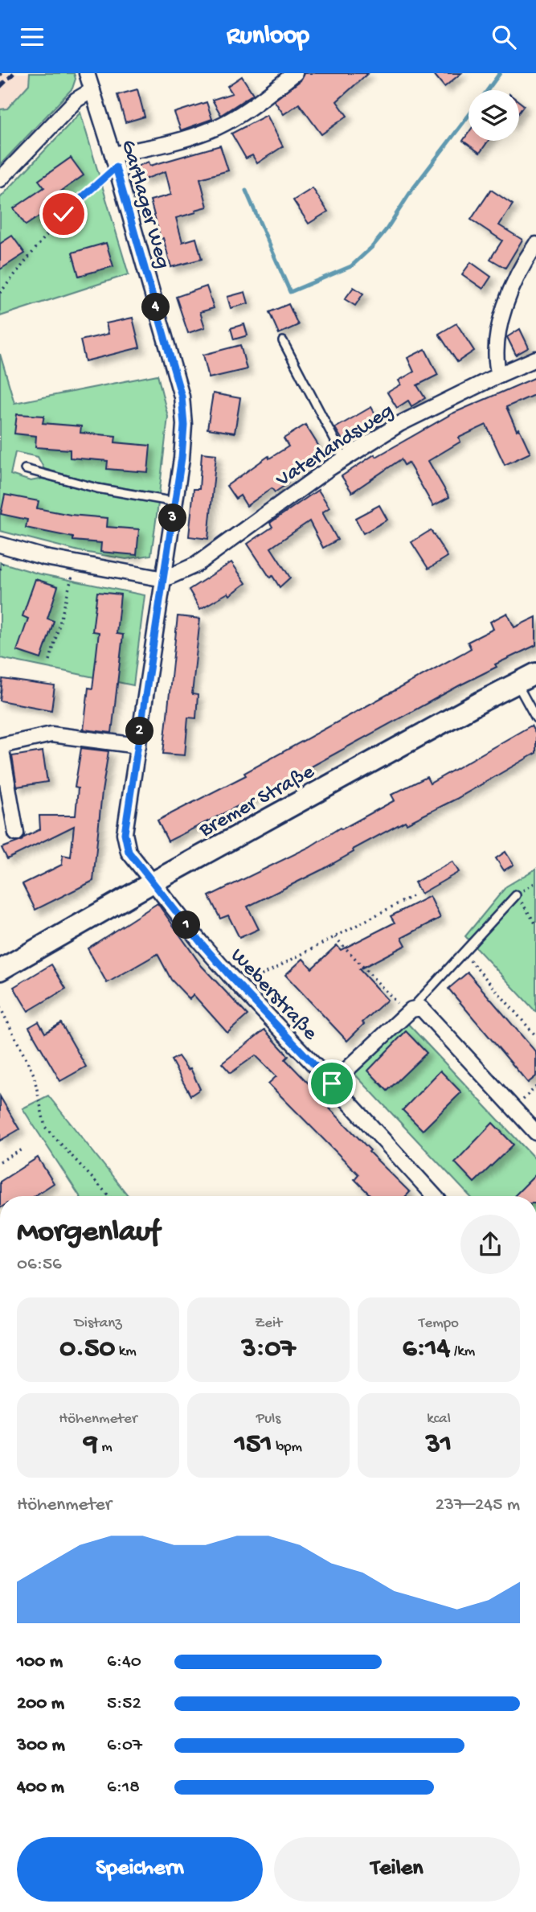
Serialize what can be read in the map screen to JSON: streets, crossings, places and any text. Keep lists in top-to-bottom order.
{
  "streets": {
    "main road": ["Bremer Straße"],
    "street": ["Gartlager Weg", "Vaterlandsweg", "Weberstraße"]
  },
  "crossings": [
    ["Gartlager Weg", "Vaterlandsweg"],
    ["Gartlager Weg", "Bremer Straße"],
    ["Gartlager Weg", "Weberstraße"],
    ["Bremer Straße", "Weberstraße"]
  ],
  "page": {
    "header": "Runloop",
    "pins": [
      "4",
      "3",
      "2",
      "1"
    ],
    "heading": ["Morgenlauf", "06:56"],
    "stats": [
      ["Distanz", "0.50 km"],
      ["Zeit", "3:07"],
      ["Tempo", "6:14 /km"],
      ["Höhenmeter", "9 m"],
      ["Puls", "151 bpm"],
      ["kcal", "31"]
    ],
    "chart": ["Höhenmeter", "237–245 m"],
    "list": [
      {
        "name": "100 m",
        "note": "6:40"
      },
      {
        "name": "200 m",
        "note": "5:52"
      },
      {
        "name": "300 m",
        "note": "6:07"
      },
      {
        "name": "400 m",
        "note": "6:18"
      }
    ],
    "buttons": ["Speichern", "Teilen"]
  }
}
